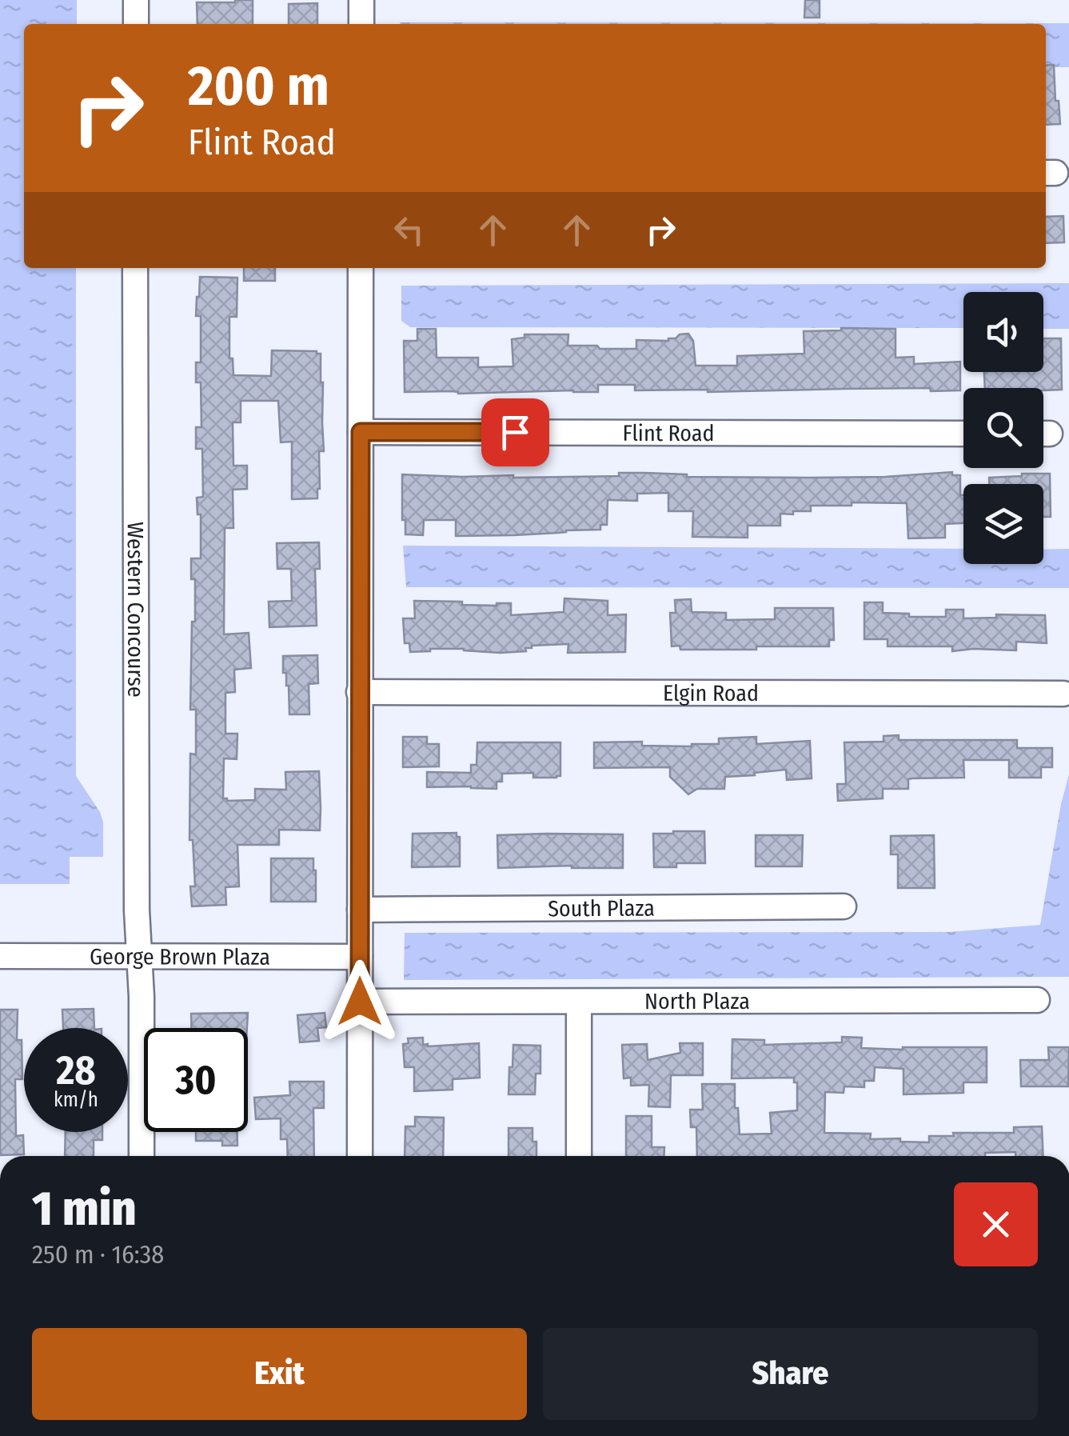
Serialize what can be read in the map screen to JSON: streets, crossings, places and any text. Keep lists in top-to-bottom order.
{
  "streets": {
    "street": [
      "Flint Road",
      "Western Concourse",
      "Elgin Road",
      "South Plaza",
      "George Brown Plaza",
      "North Plaza"
    ]
  },
  "crossings": [
    ["Western Concourse", "George Brown Plaza"]
  ],
  "page": {
    "turn": ["200 m", "Flint Road"],
    "speed": "28 km/h",
    "limit": "30",
    "heading": ["1 min", "250 m · 16:38"],
    "buttons": ["Exit", "Share"]
  }
}
